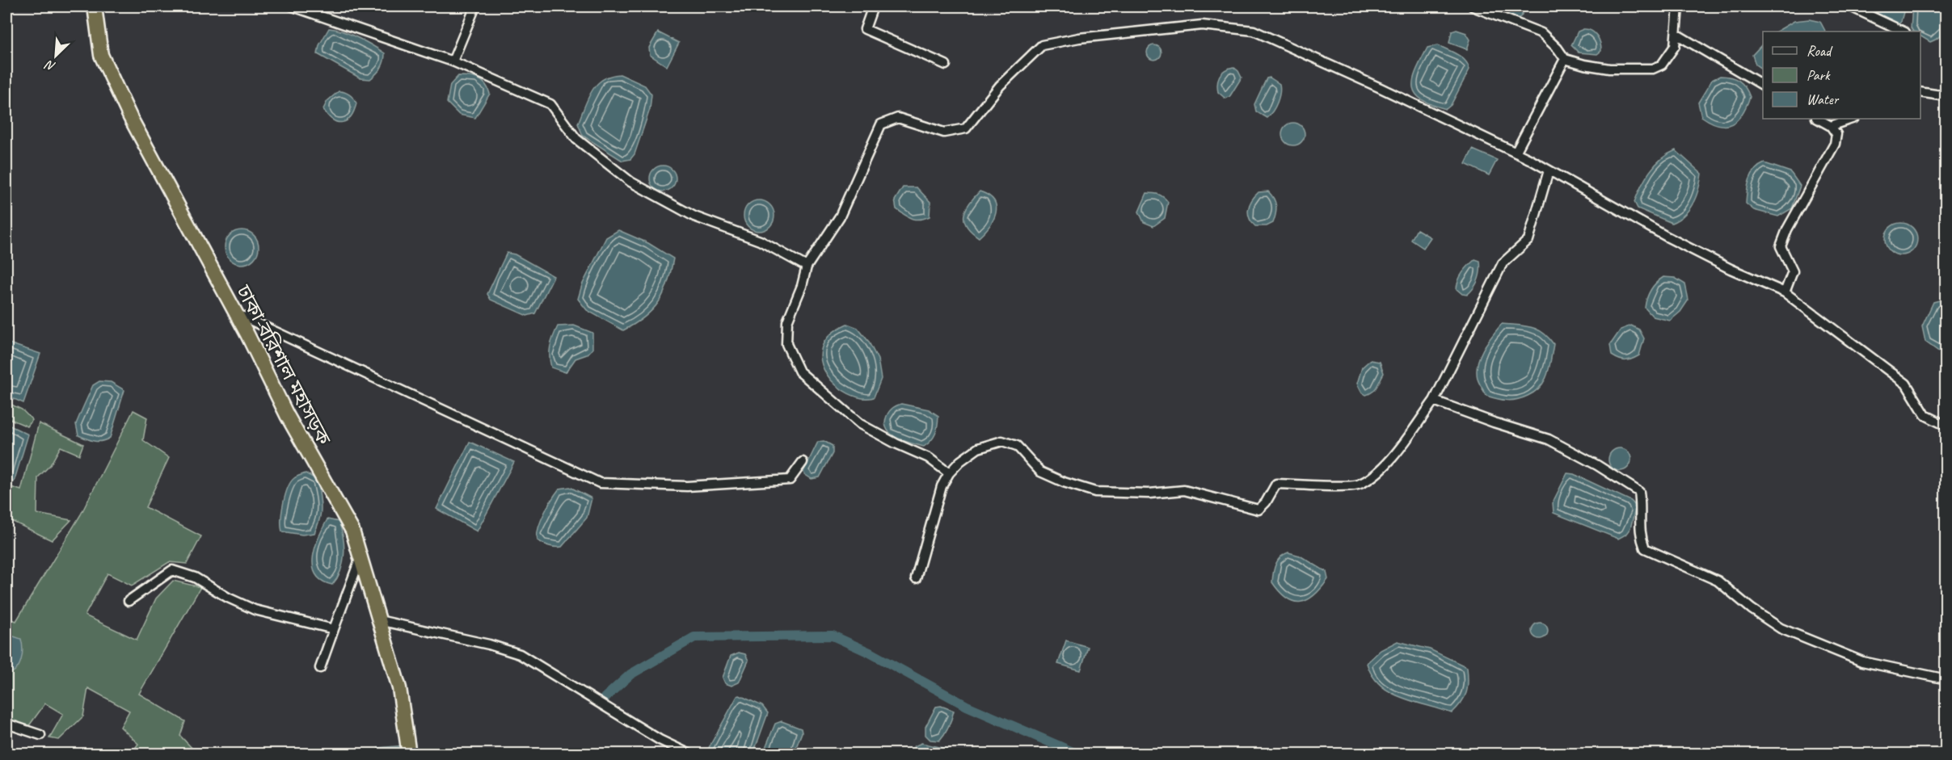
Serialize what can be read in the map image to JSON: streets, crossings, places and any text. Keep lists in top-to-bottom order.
{
  "streets": {
    "highway": ["ঢাকা-বরিশাল মহাসড়ক"]
  },
  "legend": ["Road", "Park", "Water"],
  "north": "bottom left"
}
